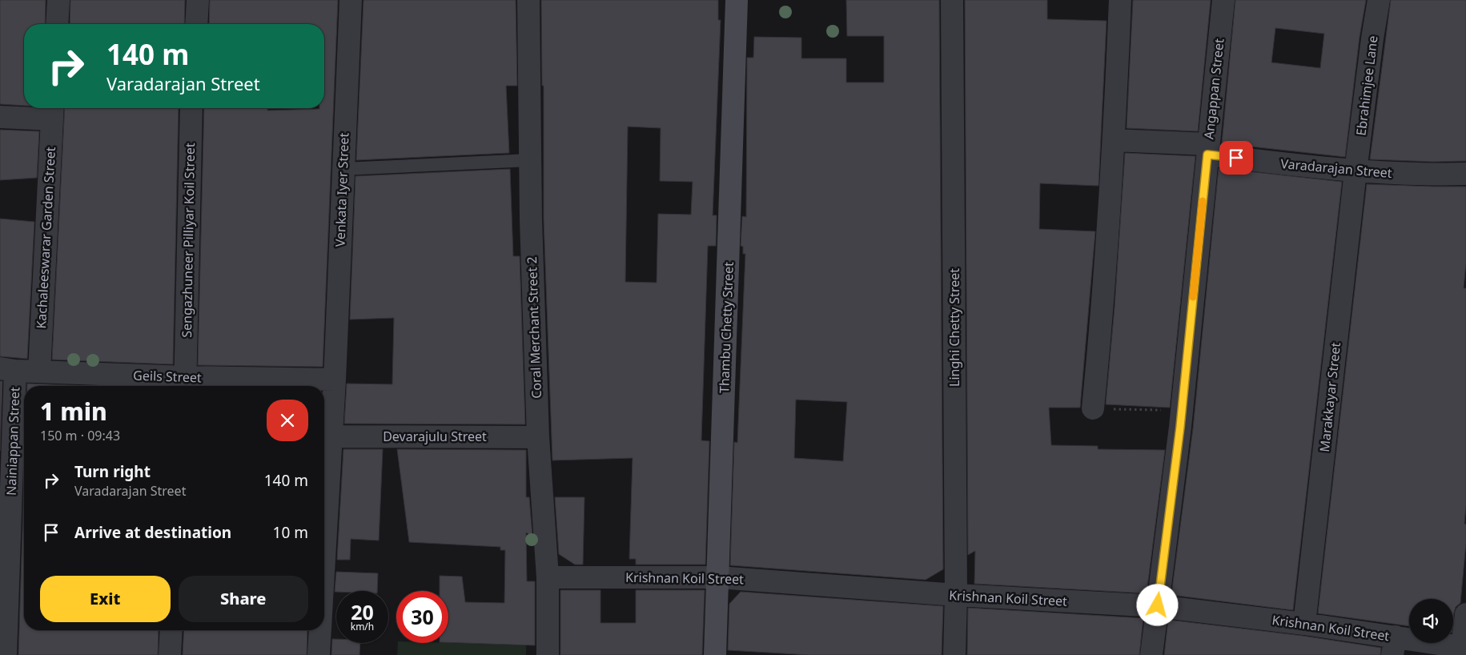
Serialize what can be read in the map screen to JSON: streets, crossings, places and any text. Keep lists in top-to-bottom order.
{
  "streets": {
    "street": [
      "Ebrahimjee Lane",
      "Angappan Street",
      "Varadarajan Street",
      "Venkata Iyer Street",
      "Kachaleeswarar Garden Street",
      "Sengazhuneer Pilliyar Koil Street",
      "Coral Merchant Street 2",
      "Thambu Chetty Street",
      "Linghi Chetty Street",
      "Geils Street",
      "Marakkayar Street",
      "Devarajulu Street",
      "Nainiappan Street",
      "Krishnan Koil Street"
    ]
  },
  "crossings": [
    ["Ebrahimjee Lane", "Varadarajan Street"],
    ["Ebrahimjee Lane", "Marakkayar Street"],
    ["Angappan Street", "Varadarajan Street"],
    ["Angappan Street", "Krishnan Koil Street"],
    ["Varadarajan Street", "Marakkayar Street"],
    ["Venkata Iyer Street", "Geils Street"],
    ["Venkata Iyer Street", "Devarajulu Street"],
    ["Kachaleeswarar Garden Street", "Geils Street"],
    ["Sengazhuneer Pilliyar Koil Street", "Geils Street"],
    ["Coral Merchant Street 2", "Devarajulu Street"],
    ["Coral Merchant Street 2", "Krishnan Koil Street"],
    ["Thambu Chetty Street", "Krishnan Koil Street"],
    ["Linghi Chetty Street", "Krishnan Koil Street"],
    ["Geils Street", "Nainiappan Street"],
    ["Marakkayar Street", "Krishnan Koil Street"]
  ],
  "page": {
    "turn": ["140 m", "Varadarajan Street"],
    "heading": ["1 min", "150 m · 09:43"],
    "list": [
      {
        "name": "Turn right",
        "note": "Varadarajan Street",
        "value": "140 m"
      },
      {
        "name": "Arrive at destination",
        "value": "10 m"
      }
    ],
    "buttons": ["Exit", "Share"],
    "speed": "20 km/h",
    "limit": "30"
  }
}
